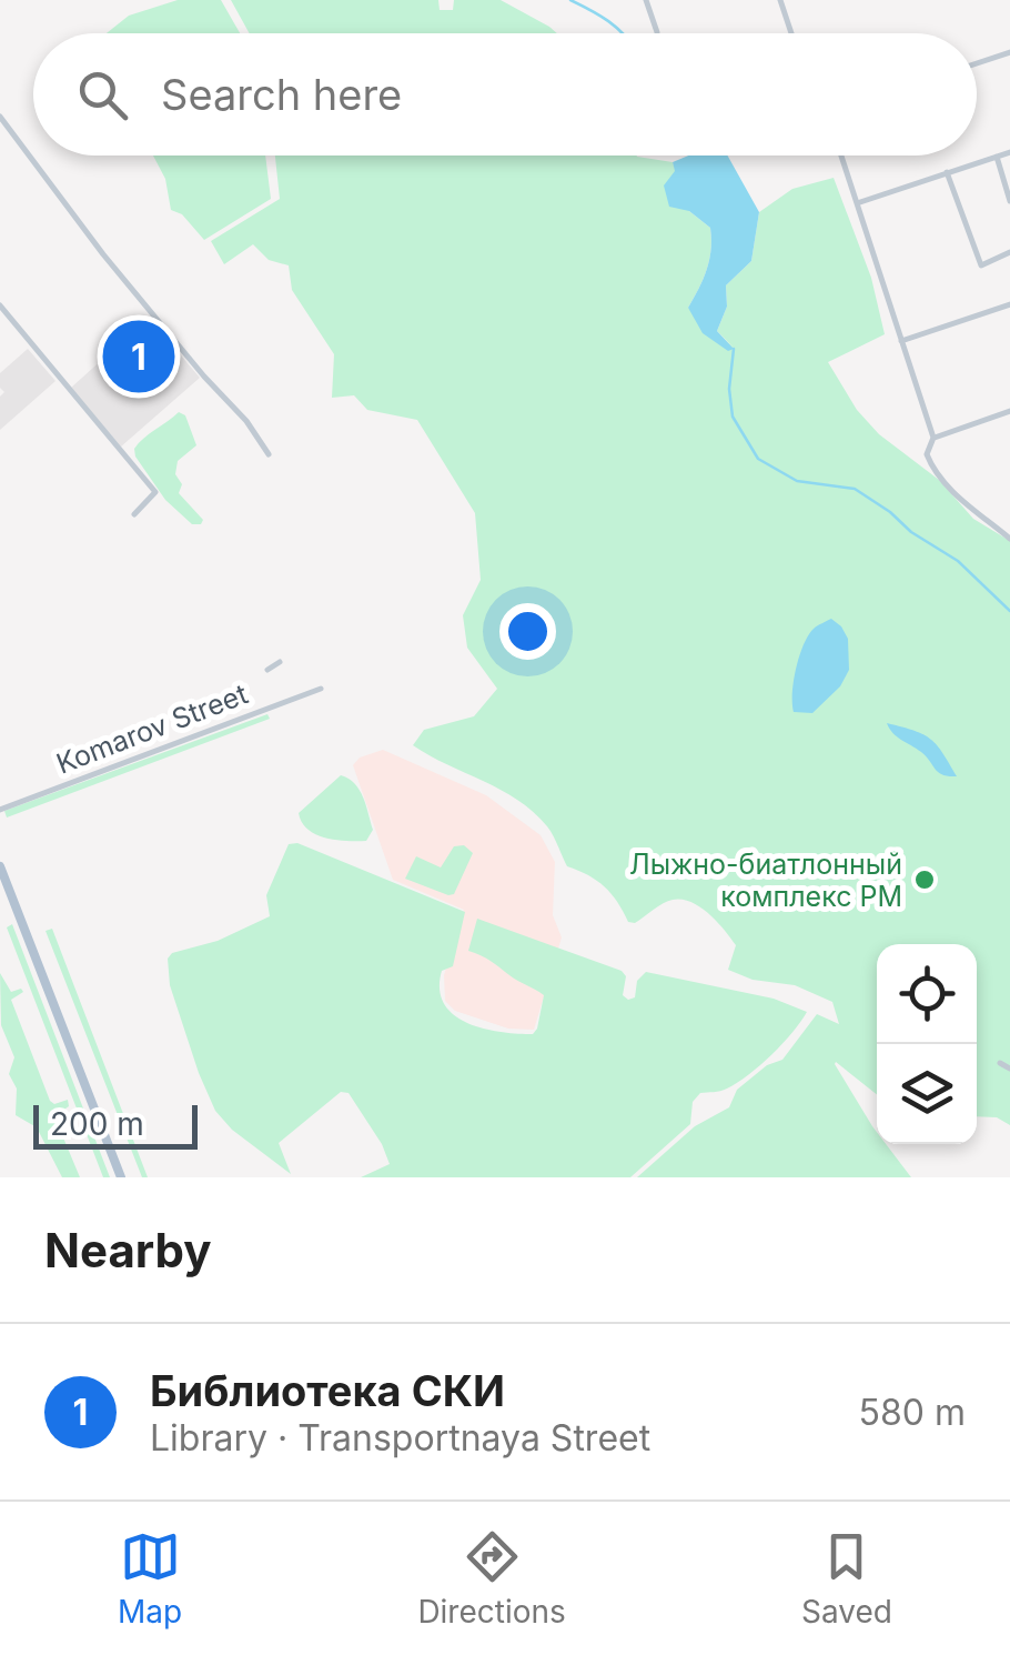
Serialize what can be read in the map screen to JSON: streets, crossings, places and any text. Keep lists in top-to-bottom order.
{
  "streets": {
    "street": ["Komarov Street"]
  },
  "places": ["Лыжно-биатлонный комплекс РМ"],
  "scale_bar": "200 m",
  "page": {
    "search": "Search here",
    "pins": "1",
    "scale": "200 m",
    "heading": "Nearby",
    "list": [
      {
        "mark": "1",
        "name": "Библиотека СКИ",
        "note": "Library · Transportnaya Street",
        "value": "580 m"
      }
    ],
    "nav": ["Map", "Directions", "Saved"]
  }
}
